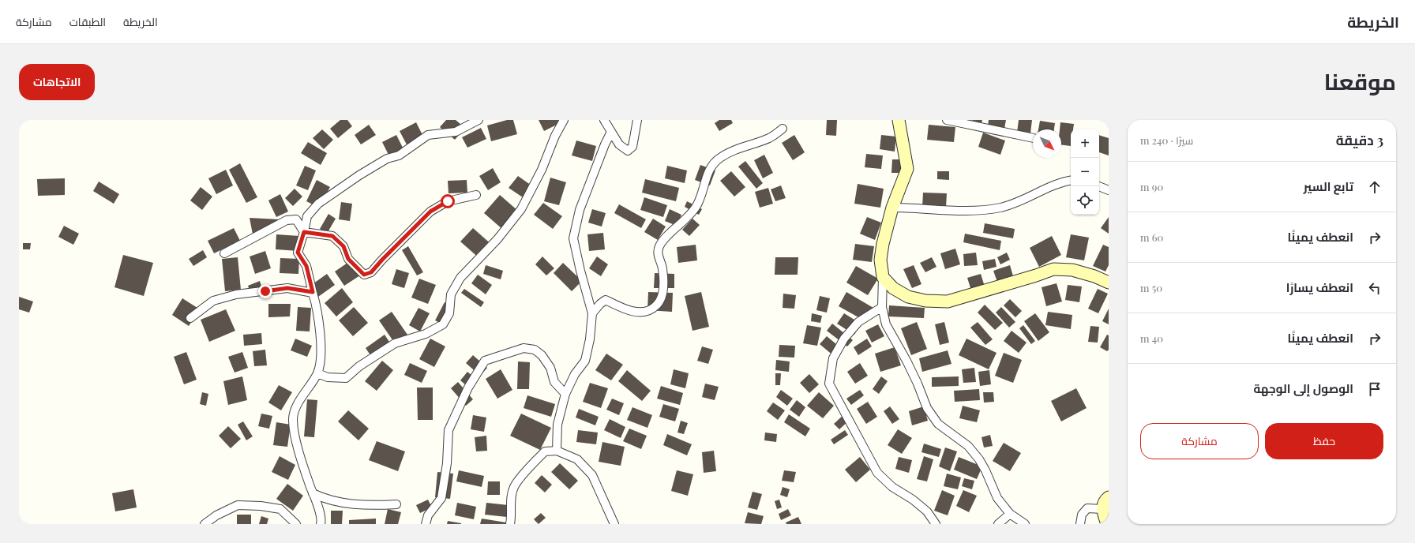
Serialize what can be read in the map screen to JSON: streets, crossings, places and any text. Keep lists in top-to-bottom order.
{
  "north": "bottom right",
  "page": {
    "header": "الخريطة",
    "nav": ["الخريطة", "الطبقات", "مشاركة"],
    "title": "موقعنا",
    "buttons": [
      "الاتجاهات",
      ["حفظ", "مشاركة"]
    ],
    "heading": ["3 دقيقة", "سيرًا · 240 m"],
    "map_buttons": ["+", "−"],
    "list": [
      ["تابع السير", "90 m"],
      ["انعطف يمينًا", "60 m"],
      ["انعطف يسارًا", "50 m"],
      ["انعطف يمينًا", "40 m"],
      "الوصول إلى الوجهة"
    ]
  }
}
